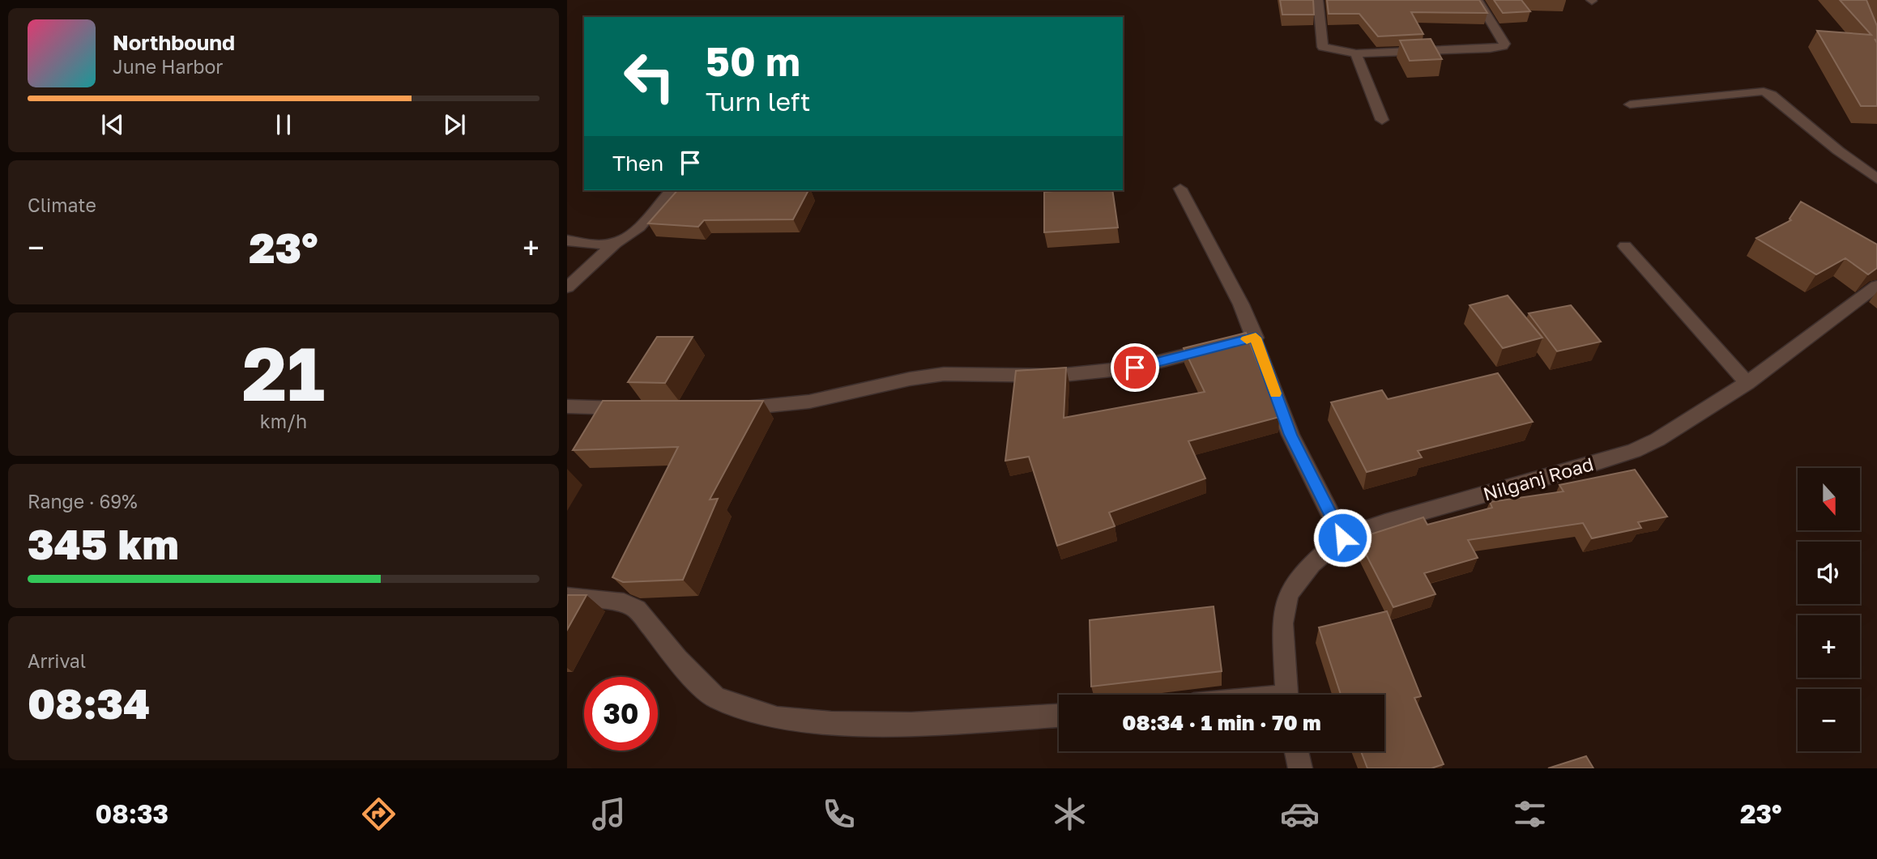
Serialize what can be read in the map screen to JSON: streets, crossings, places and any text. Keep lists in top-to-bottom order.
{
  "streets": {
    "street": ["Nilganj Road"]
  },
  "north": "bottom",
  "page": {
    "turn": ["50 m", "Turn left"],
    "song": ["Northbound", "June Harbor"],
    "then": "Then",
    "tile": [
      "Climate",
      ["21", "km/h"],
      ["Range · 69%", "345 km"],
      ["Arrival", "08:34"]
    ],
    "heat": ["−", "23°", "+"],
    "map_buttons": ["+", "−"],
    "limit": "30",
    "trip": "08:34 · 1 min · 70 m",
    "tabs": ["08:33", "23°"]
  }
}
